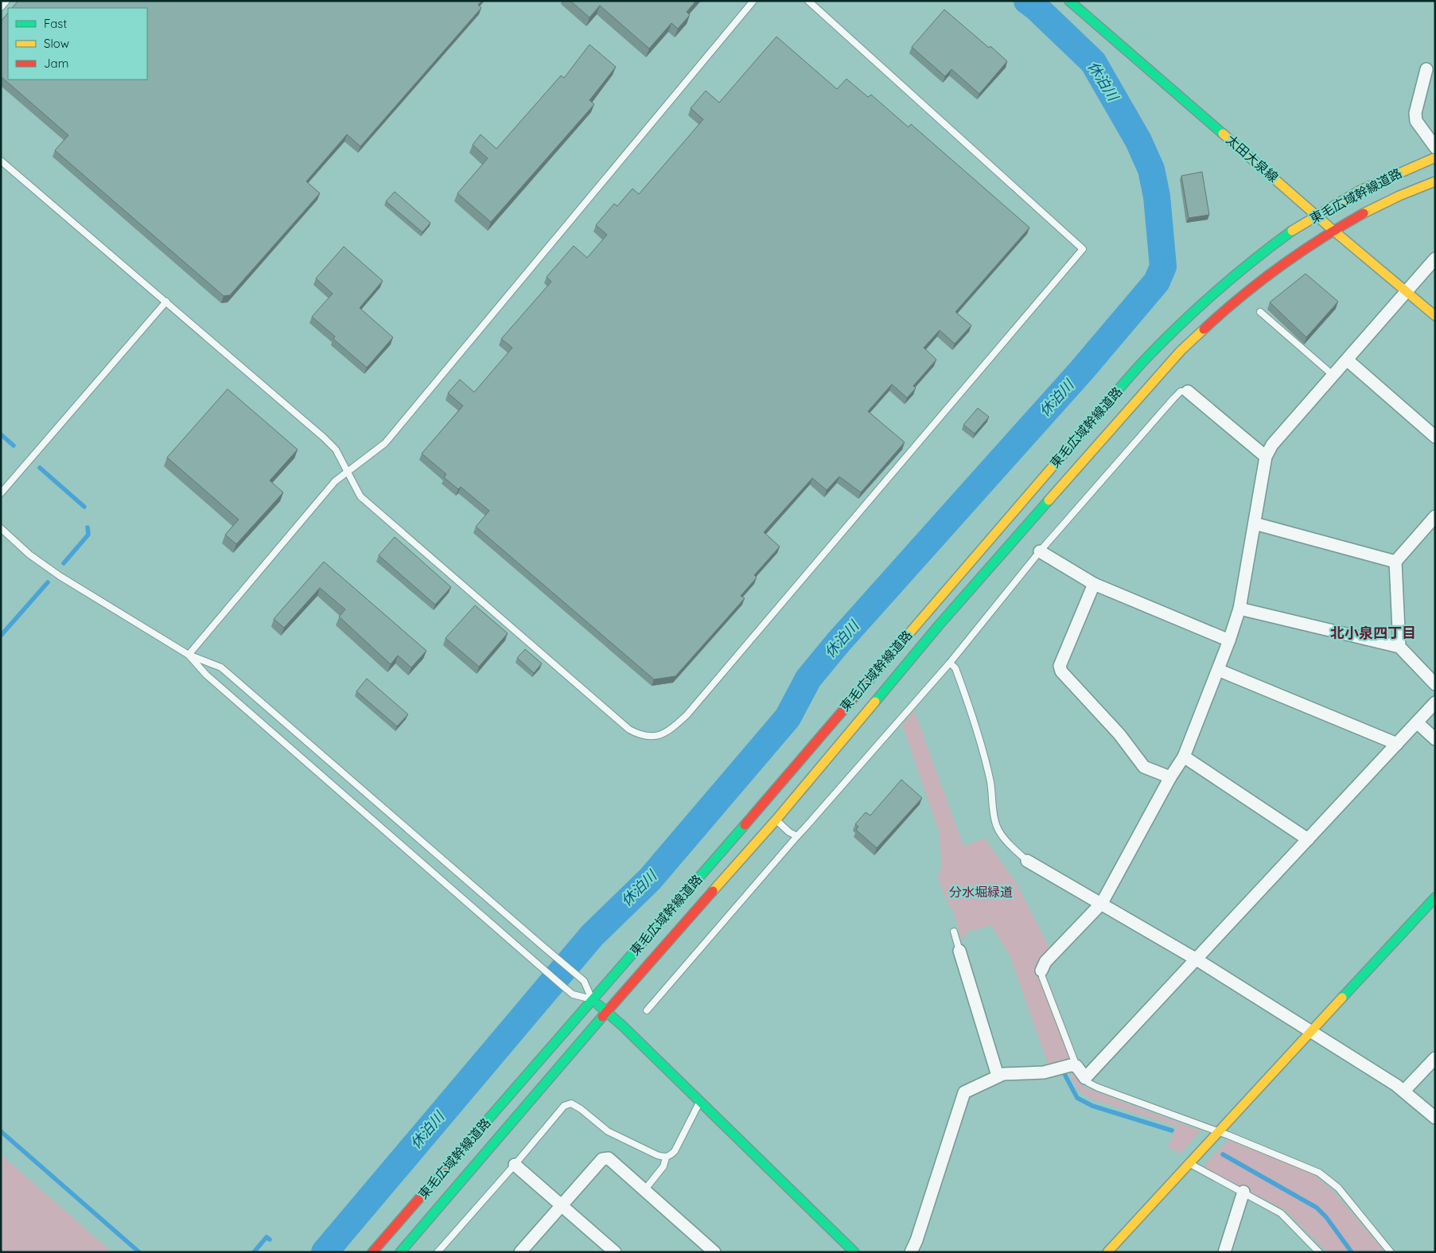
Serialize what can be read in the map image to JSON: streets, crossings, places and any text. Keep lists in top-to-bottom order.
{
  "streets": {
    "main road": ["太田大泉線", "東毛広域幹線道路"]
  },
  "crossings": [
    ["太田大泉線", "東毛広域幹線道路"]
  ],
  "districts": ["北小泉四丁目"],
  "water": ["休泊川"],
  "parks": ["分水堀緑道"],
  "legend": ["Fast", "Slow", "Jam"]
}
